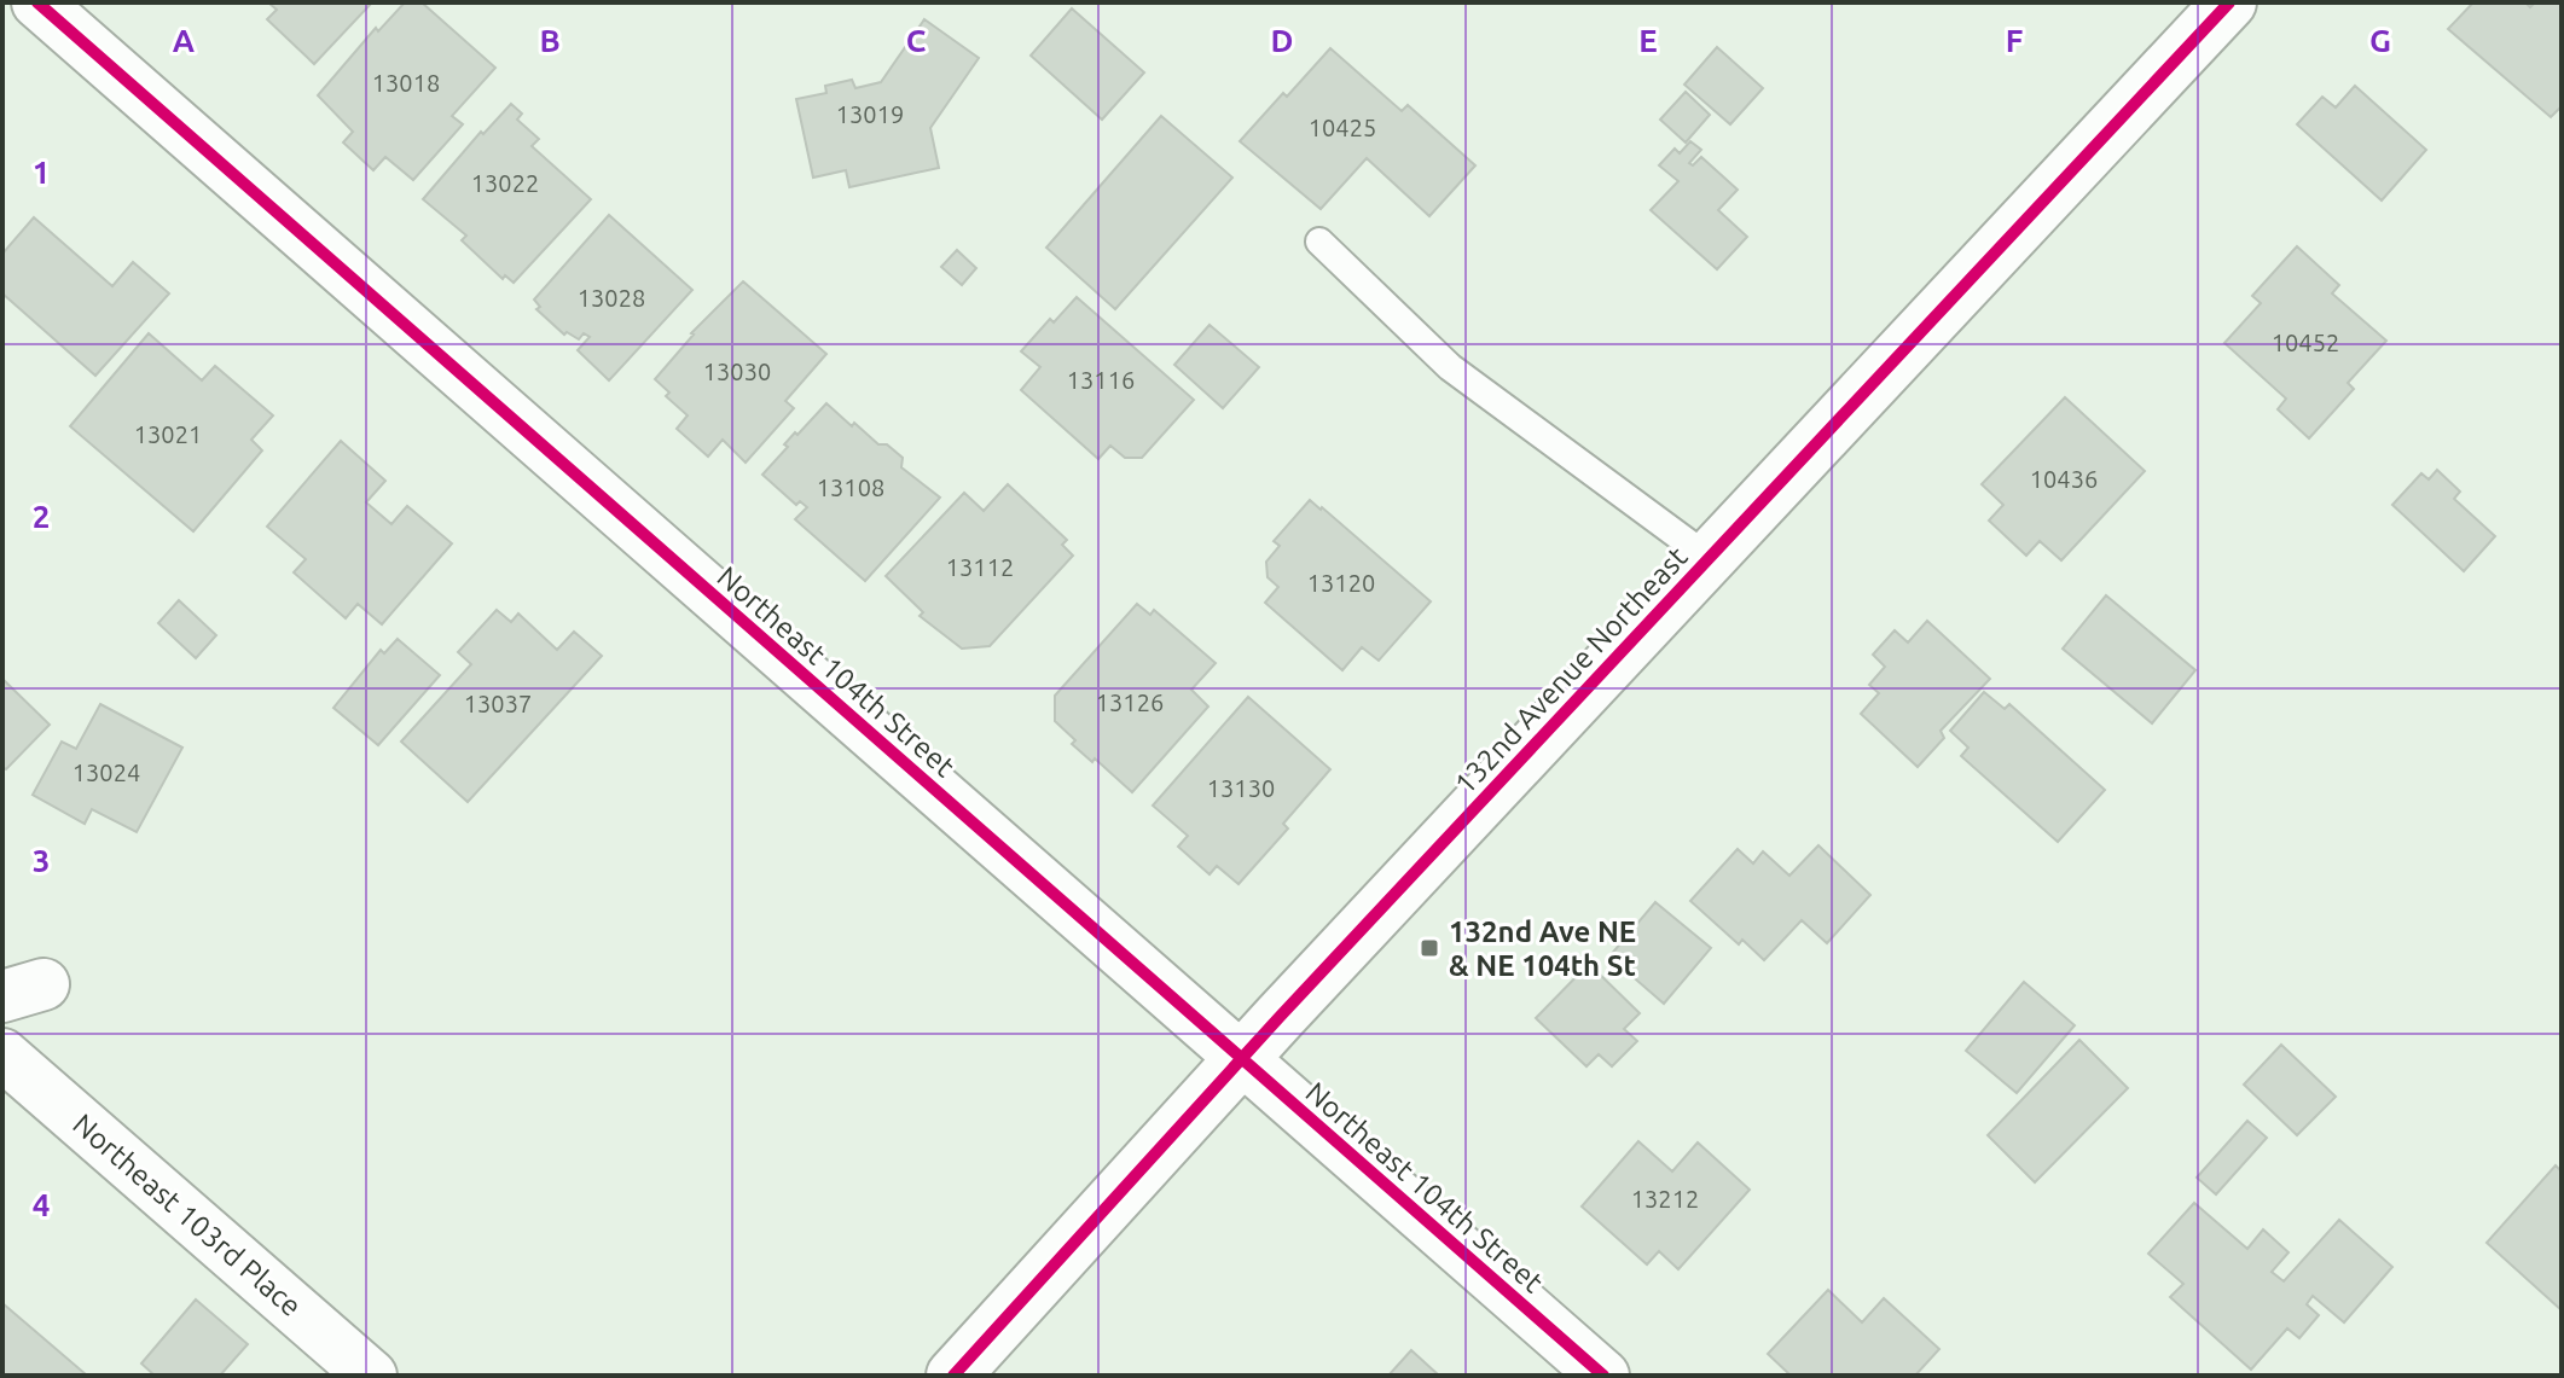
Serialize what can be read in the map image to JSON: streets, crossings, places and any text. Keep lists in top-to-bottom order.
{
  "streets": {
    "street": ["132nd Avenue Northeast", "Northeast 104th Street", "Northeast 103rd Place"]
  },
  "crossings": [
    ["132nd Avenue Northeast", "Northeast 104th Street"]
  ],
  "places": {
    "transit": ["132nd Ave NE & NE 104th St"]
  },
  "house_numbers": [
    "13018",
    "13019",
    "10425",
    "13022",
    "13028",
    "10452",
    "13030",
    "13116",
    "13021",
    "10436",
    "13108",
    "13112",
    "13120",
    "13126",
    "13037",
    "13024",
    "13130",
    "13212"
  ],
  "grid": {
    "columns": [
      "A",
      "B",
      "C",
      "D",
      "E",
      "F",
      "G"
    ],
    "rows": [
      "1",
      "2",
      "3",
      "4"
    ]
  }
}
